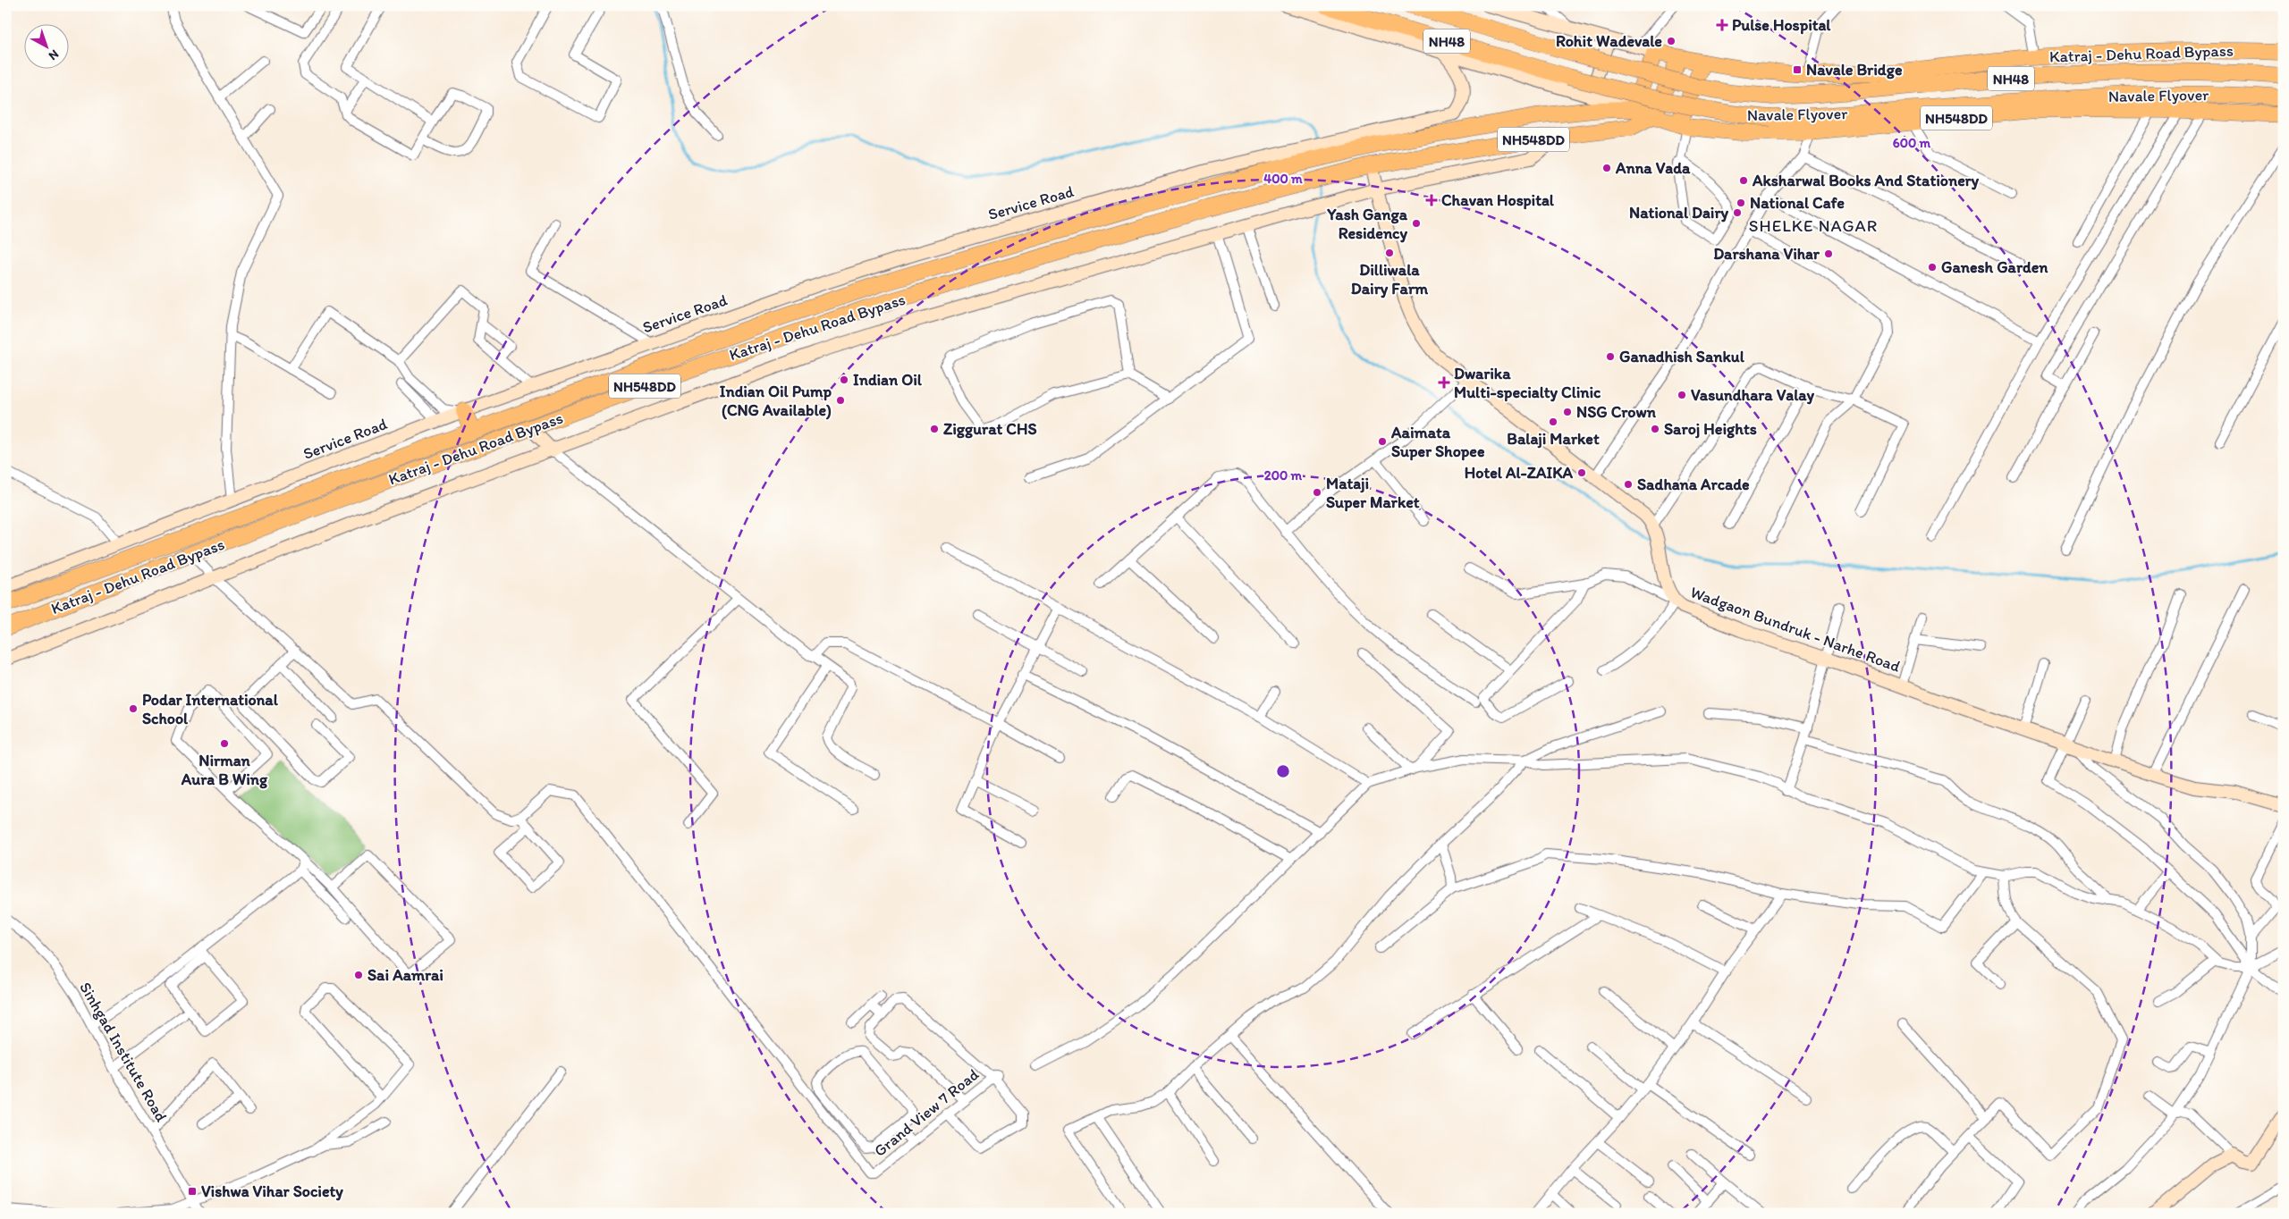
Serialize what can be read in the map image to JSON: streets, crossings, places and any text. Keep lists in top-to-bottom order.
{
  "streets": {
    "highway": [
      "NH48",
      "Katraj - Dehu Road Bypass",
      "Navale Flyover",
      "NH548DD"
    ],
    "street": [
      "Service Road",
      "Wadgaon Bundruk - Narhe Road",
      "Sinhgad Institute Road",
      "Grand View 7 Road"
    ]
  },
  "crossings": [
    ["Katraj - Dehu Road Bypass", "Service Road"]
  ],
  "districts": ["SHELKE NAGAR"],
  "places": {
    "health": ["Pulse Hospital", "Chavan Hospital", "Dwarika Multi-specialty Clinic"],
    "other": [
      "Rohit Wadevale",
      "Anna Vada",
      "Aksharwal Books And Stationery",
      "National Cafe",
      "National Dairy",
      "Yash Ganga Residency",
      "Dilliwala Dairy Farm",
      "Darshana Vihar",
      "Ganesh Garden",
      "Ganadhish Sankul",
      "Indian Oil",
      "Vasundhara Valay",
      "Indian Oil Pump (CNG Available)",
      "NSG Crown",
      "Balaji Market",
      "Ziggurat CHS",
      "Saroj Heights",
      "Aaimata Super Shopee",
      "Hotel Al-ZAIKA",
      "Sadhana Arcade",
      "Mataji Super Market",
      "Podar International School",
      "Nirman Aura B Wing",
      "Sai Aamrai"
    ],
    "transit": ["Navale Bridge", "Vishwa Vihar Society"]
  },
  "north": "bottom right",
  "rings": ["600 m", "400 m", "200 m"]
}
